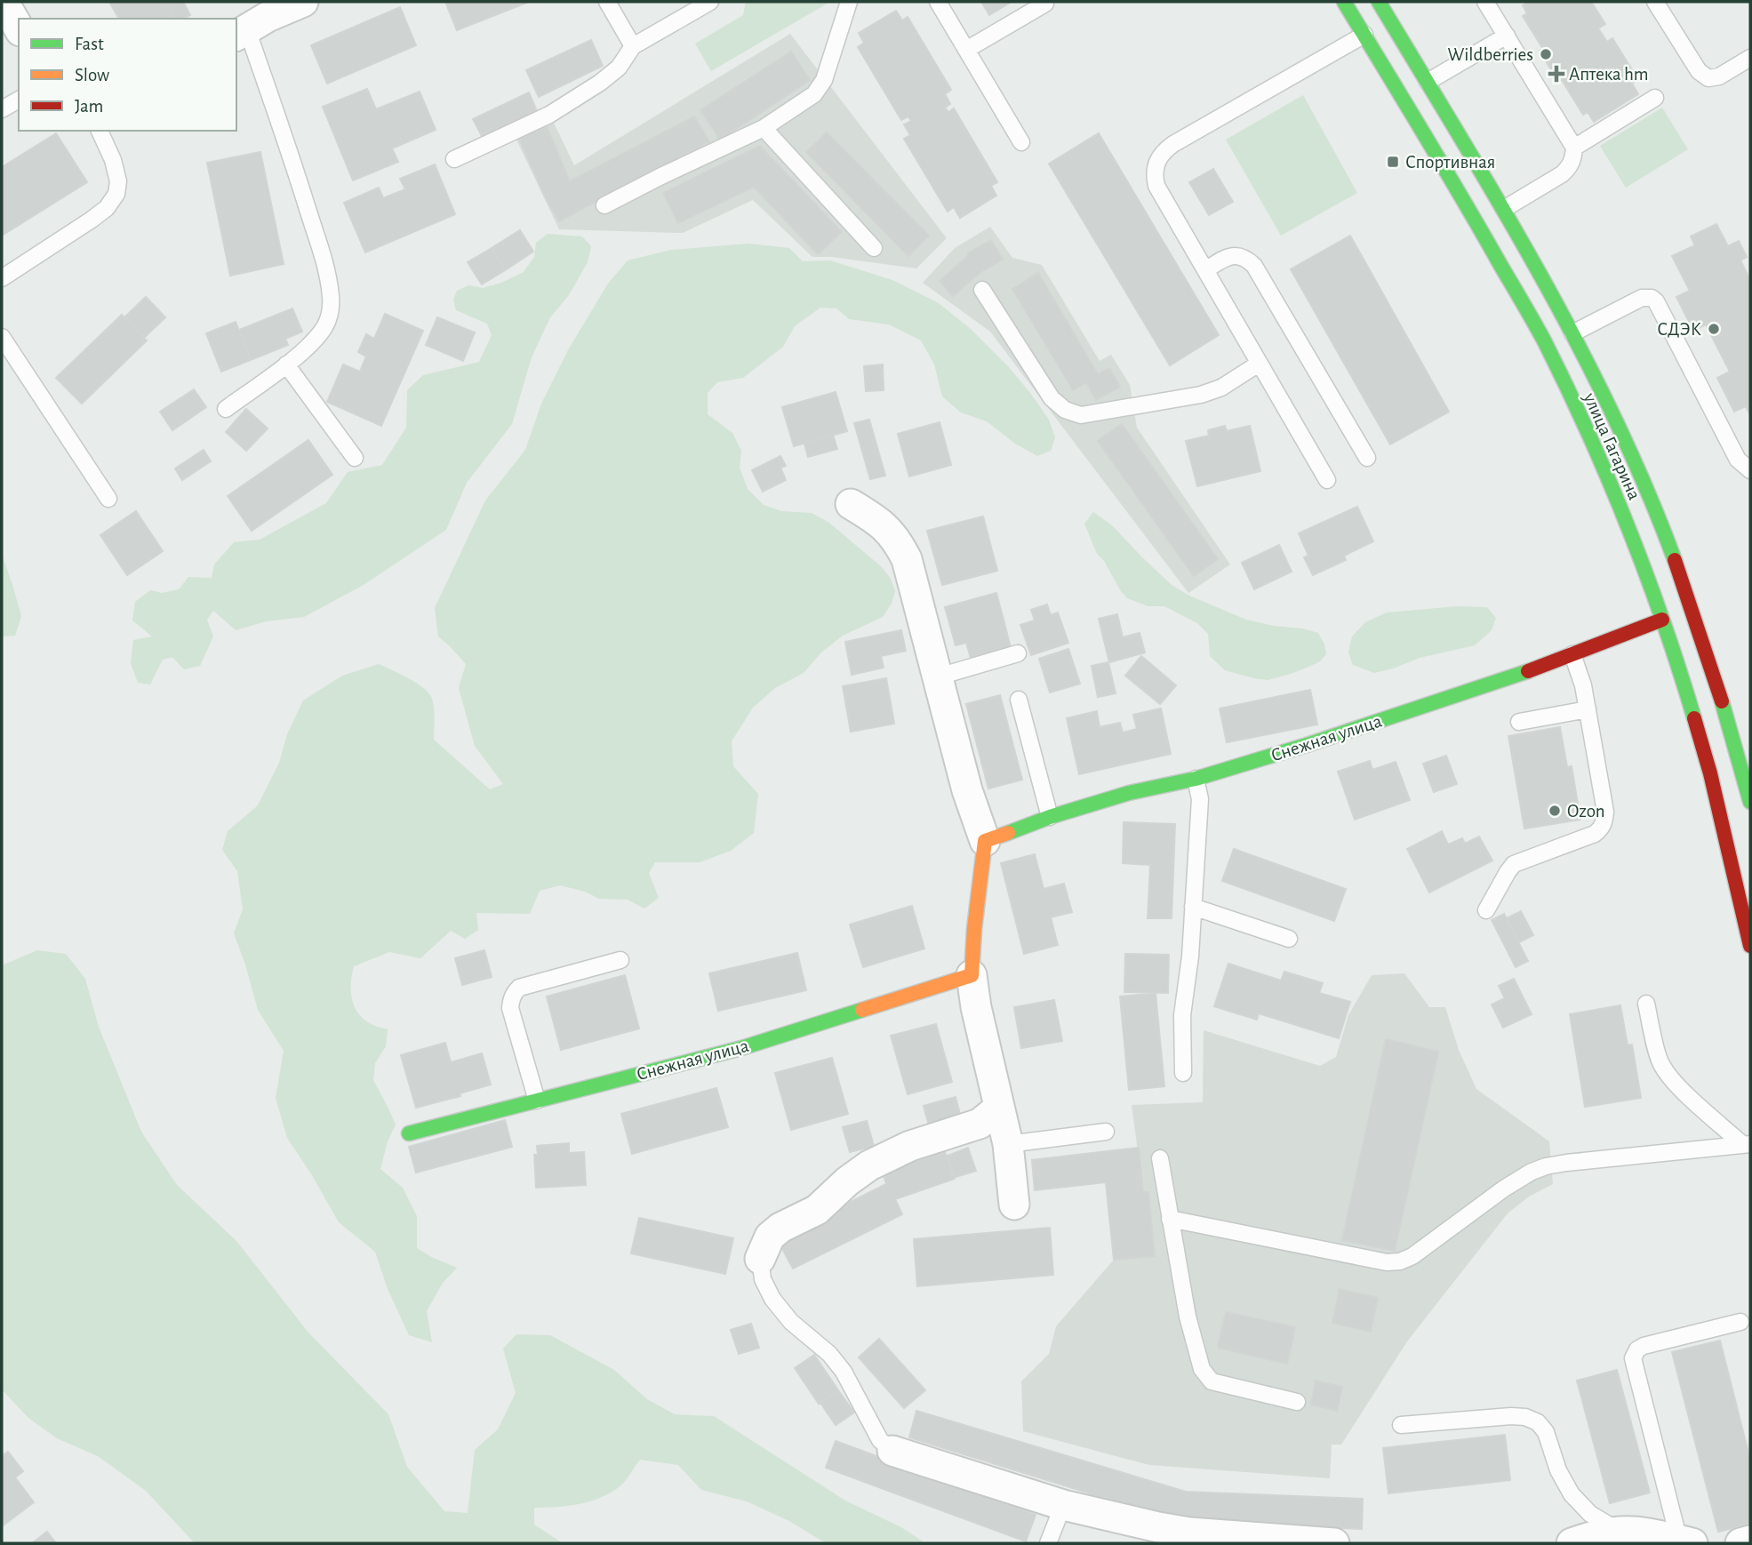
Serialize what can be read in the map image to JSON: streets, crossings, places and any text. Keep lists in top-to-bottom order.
{
  "streets": {
    "main road": ["улица Гагарина", "Снежная улица"]
  },
  "crossings": [
    ["улица Гагарина", "Снежная улица"]
  ],
  "places": {
    "other": ["Wildberries", "СДЭК", "Ozon"],
    "health": ["Аптека hm"],
    "transit": ["Спортивная"]
  },
  "legend": ["Fast", "Slow", "Jam"]
}
